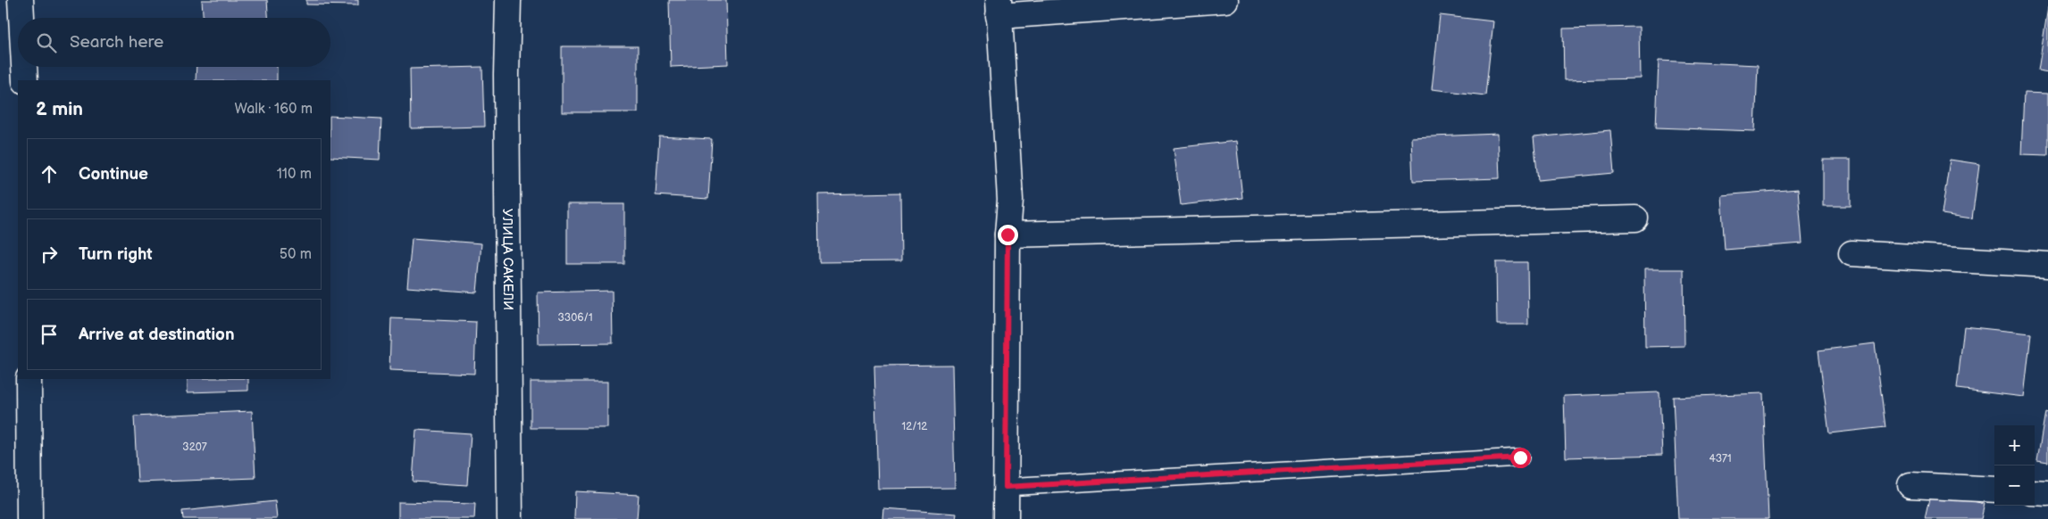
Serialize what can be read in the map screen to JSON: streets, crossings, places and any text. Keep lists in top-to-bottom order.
{
  "streets": {
    "street": ["УЛИЦА САКЕЛИ"]
  },
  "house_numbers": [
    "3306/1",
    "12/12",
    "3207",
    "4371"
  ],
  "page": {
    "search": "Search here",
    "heading": ["2 min", "Walk · 160 m"],
    "list": [
      ["Continue", "110 m"],
      ["Turn right", "50 m"],
      "Arrive at destination"
    ],
    "map_buttons": ["+", "−"]
  }
}
